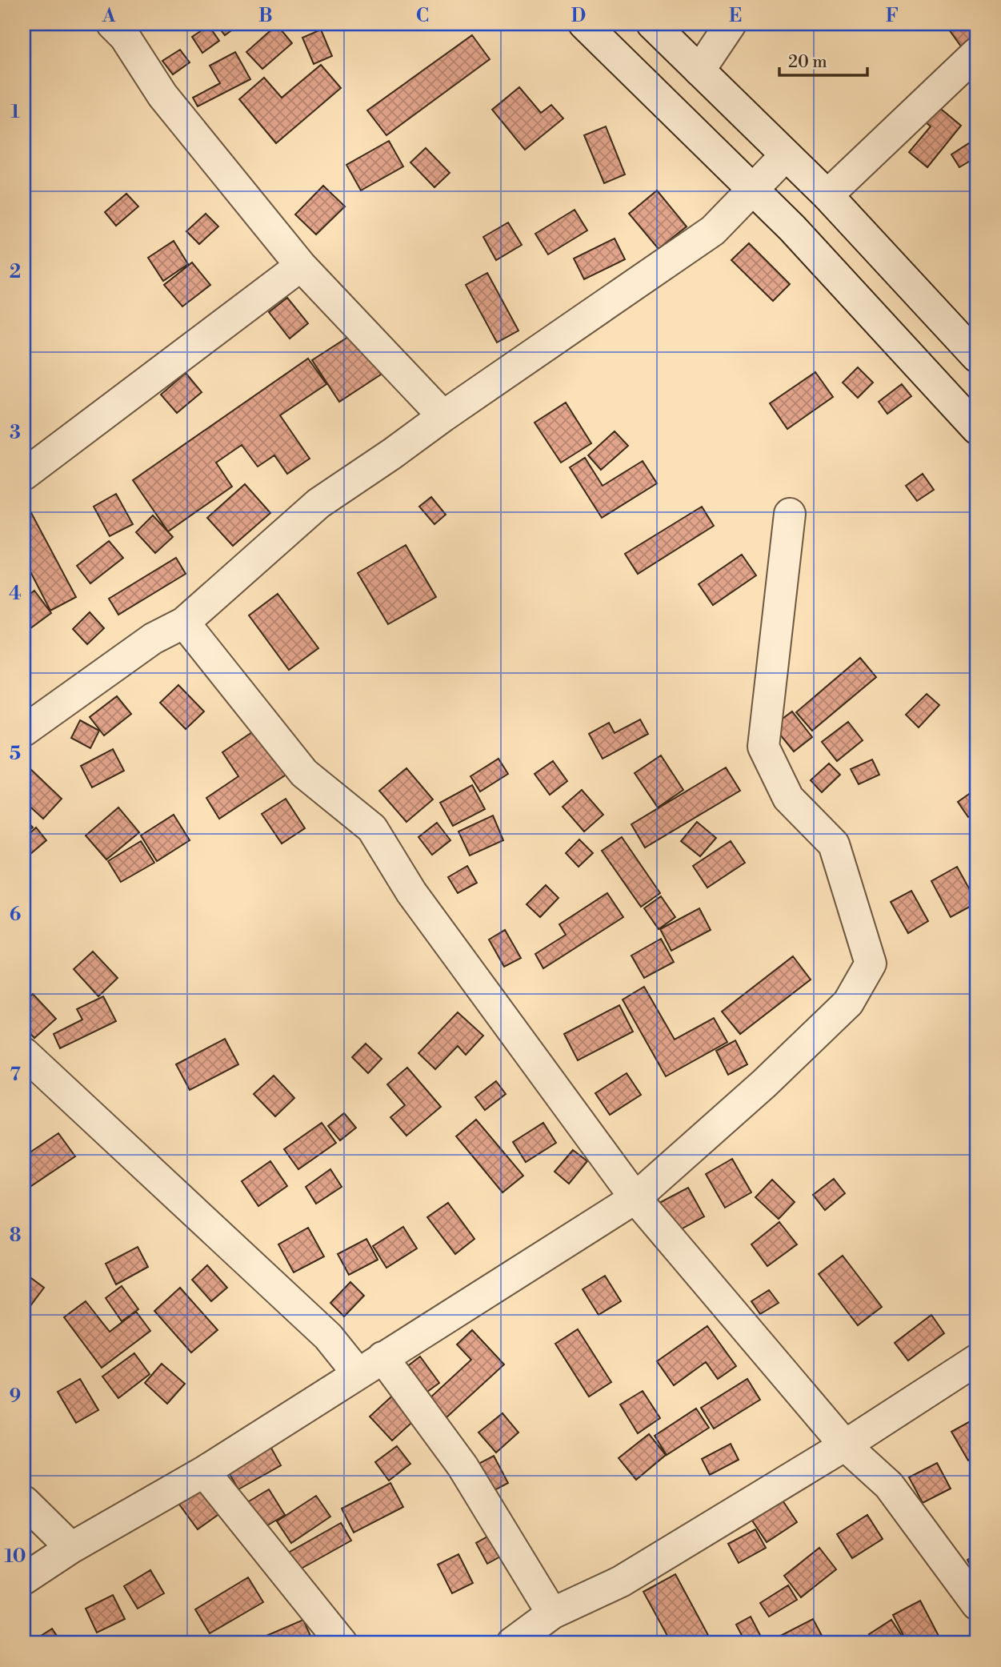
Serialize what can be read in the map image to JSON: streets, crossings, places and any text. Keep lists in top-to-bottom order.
{
  "scale_bar": "20 m",
  "grid": {
    "columns": [
      "A",
      "B",
      "C",
      "D",
      "E",
      "F"
    ],
    "rows": [
      "1",
      "2",
      "3",
      "4",
      "5",
      "6",
      "7",
      "8",
      "9",
      "10"
    ]
  }
}
